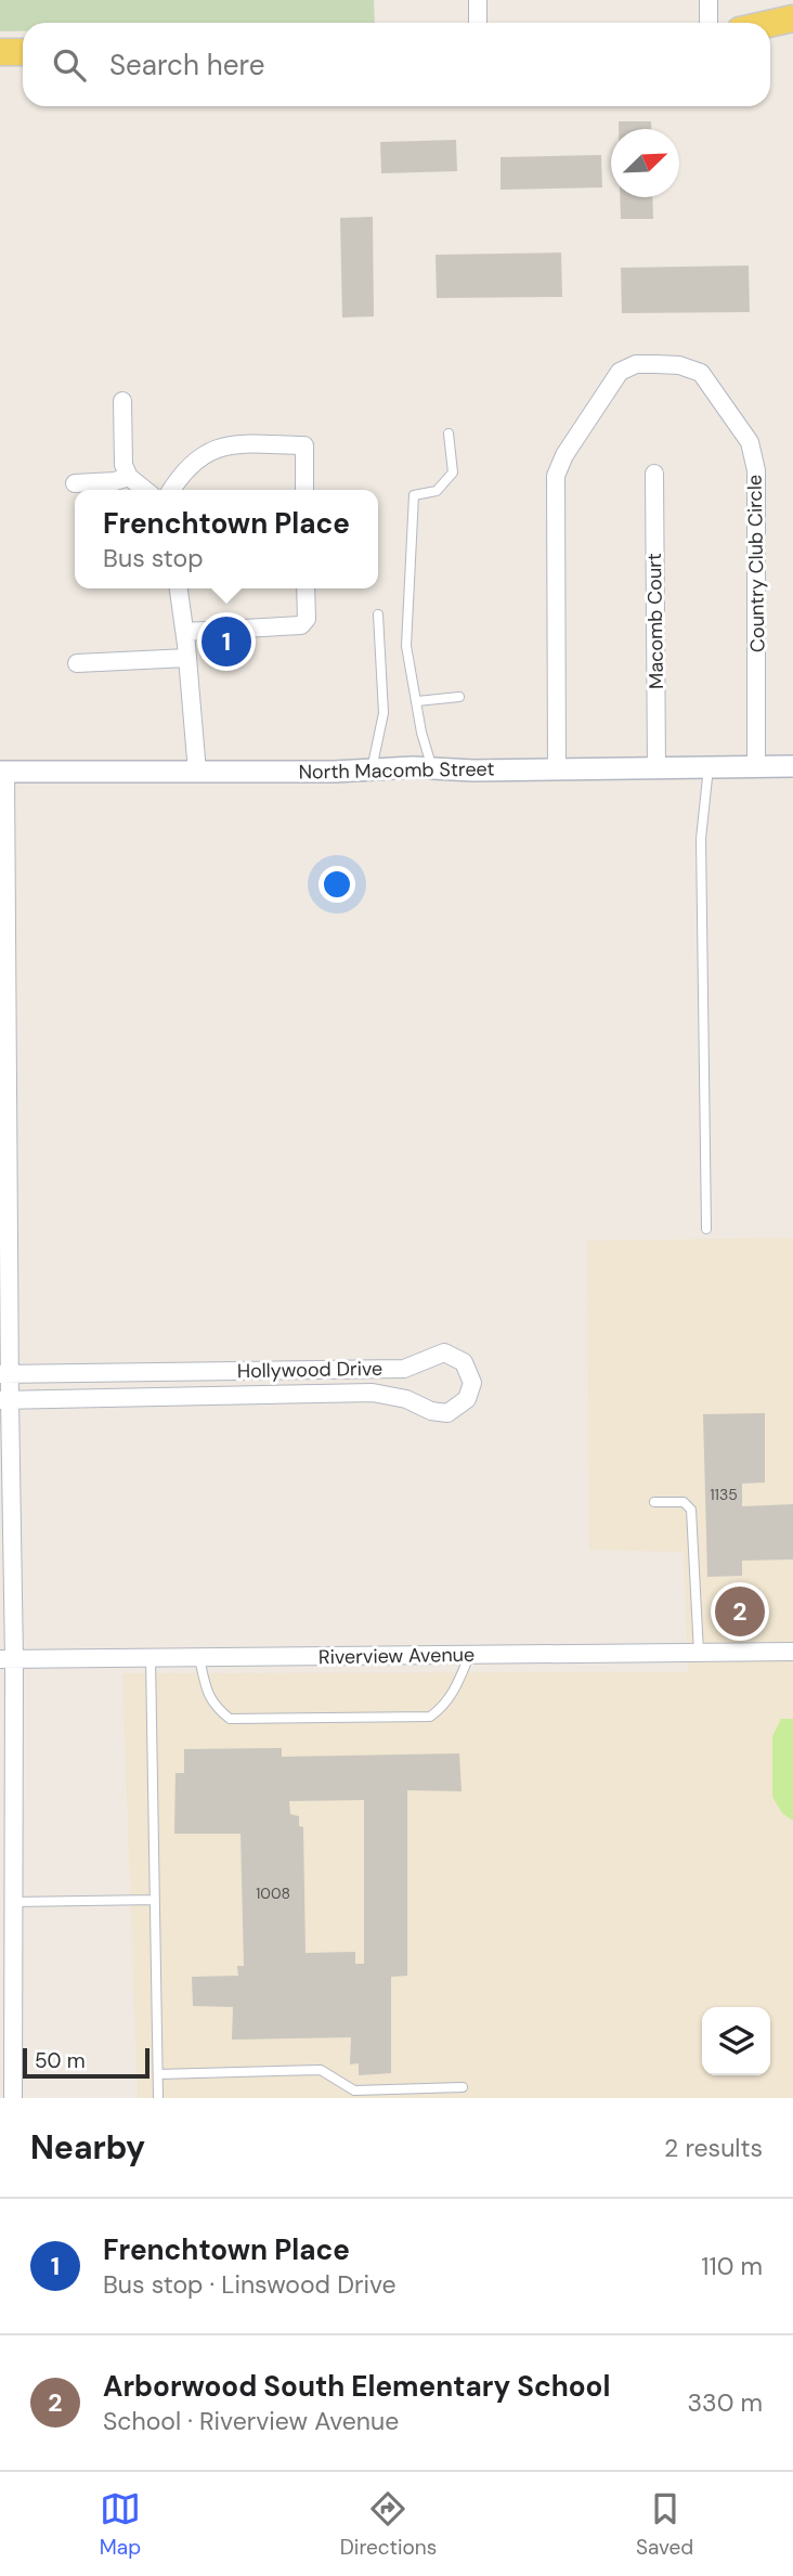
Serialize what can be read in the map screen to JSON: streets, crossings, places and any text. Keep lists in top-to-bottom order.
{
  "streets": {
    "street": [
      "Country Club Circle",
      "Macomb Court",
      "North Macomb Street",
      "Hollywood Drive",
      "Riverview Avenue"
    ]
  },
  "crossings": [
    ["Country Club Circle", "North Macomb Street"],
    ["Macomb Court", "North Macomb Street"]
  ],
  "house_numbers": ["1135", "1008"],
  "scale_bar": "50 m",
  "north": "top right",
  "page": {
    "search": "Search here",
    "popup": ["Frenchtown Place", "Bus stop"],
    "pins": ["1", "2"],
    "scale": "50 m",
    "heading": ["Nearby", "2 results"],
    "list": [
      {
        "mark": "1",
        "name": "Frenchtown Place",
        "note": "Bus stop · Linswood Drive",
        "value": "110 m"
      },
      {
        "mark": "2",
        "name": "Arborwood South Elementary School",
        "note": "School · Riverview Avenue",
        "value": "330 m"
      }
    ],
    "nav": ["Map", "Directions", "Saved"]
  }
}
